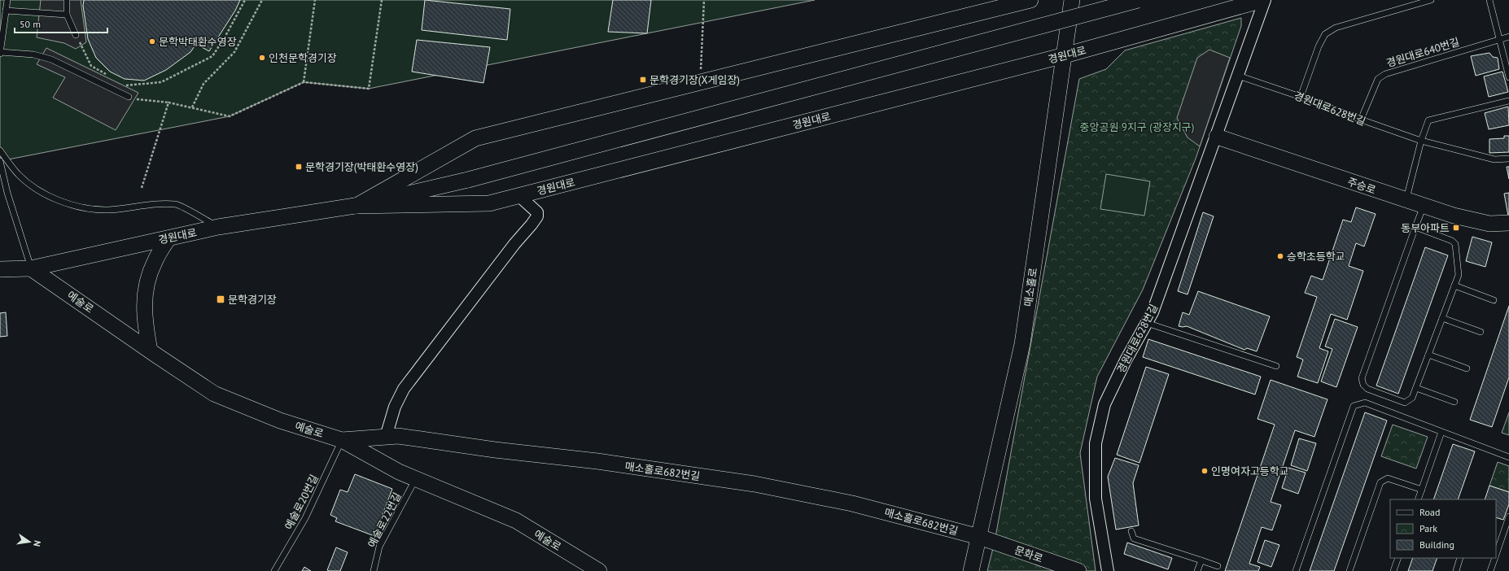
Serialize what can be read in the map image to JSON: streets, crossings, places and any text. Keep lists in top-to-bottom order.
{
  "streets": {
    "main road": [
      "경원대로",
      "주승로",
      "매소홀로",
      "예술로",
      "매소홀로682번길",
      "문화로"
    ],
    "street": ["경원대로628번길"],
    "lane": ["경원대로640번길", "예술로20번길", "예술로22번길"]
  },
  "crossings": [
    ["경원대로640번길", "경원대로628번길"],
    ["경원대로", "매소홀로"],
    ["경원대로", "예술로"],
    ["경원대로628번길", "주승로"],
    ["매소홀로", "매소홀로682번길"],
    ["매소홀로", "문화로"],
    ["예술로", "매소홀로682번길"],
    ["예술로", "예술로20번길"],
    ["예술로", "예술로22번길"],
    ["매소홀로682번길", "예술로20번길"],
    ["매소홀로682번길", "문화로"]
  ],
  "parks": ["중앙공원 9지구 (광장지구)"],
  "places": {
    "other": [
      "문학박태환수영장",
      "인천문학경기장",
      "승학초등학교",
      "인명여자고등학교"
    ],
    "transit": [
      "문학경기장(X게임장)",
      "문학경기장(박태환수영장)",
      "동부아파트",
      "문학경기장"
    ]
  },
  "legend": ["Road", "Park", "Building"],
  "scale_bar": "50 m",
  "north": "right"
}
